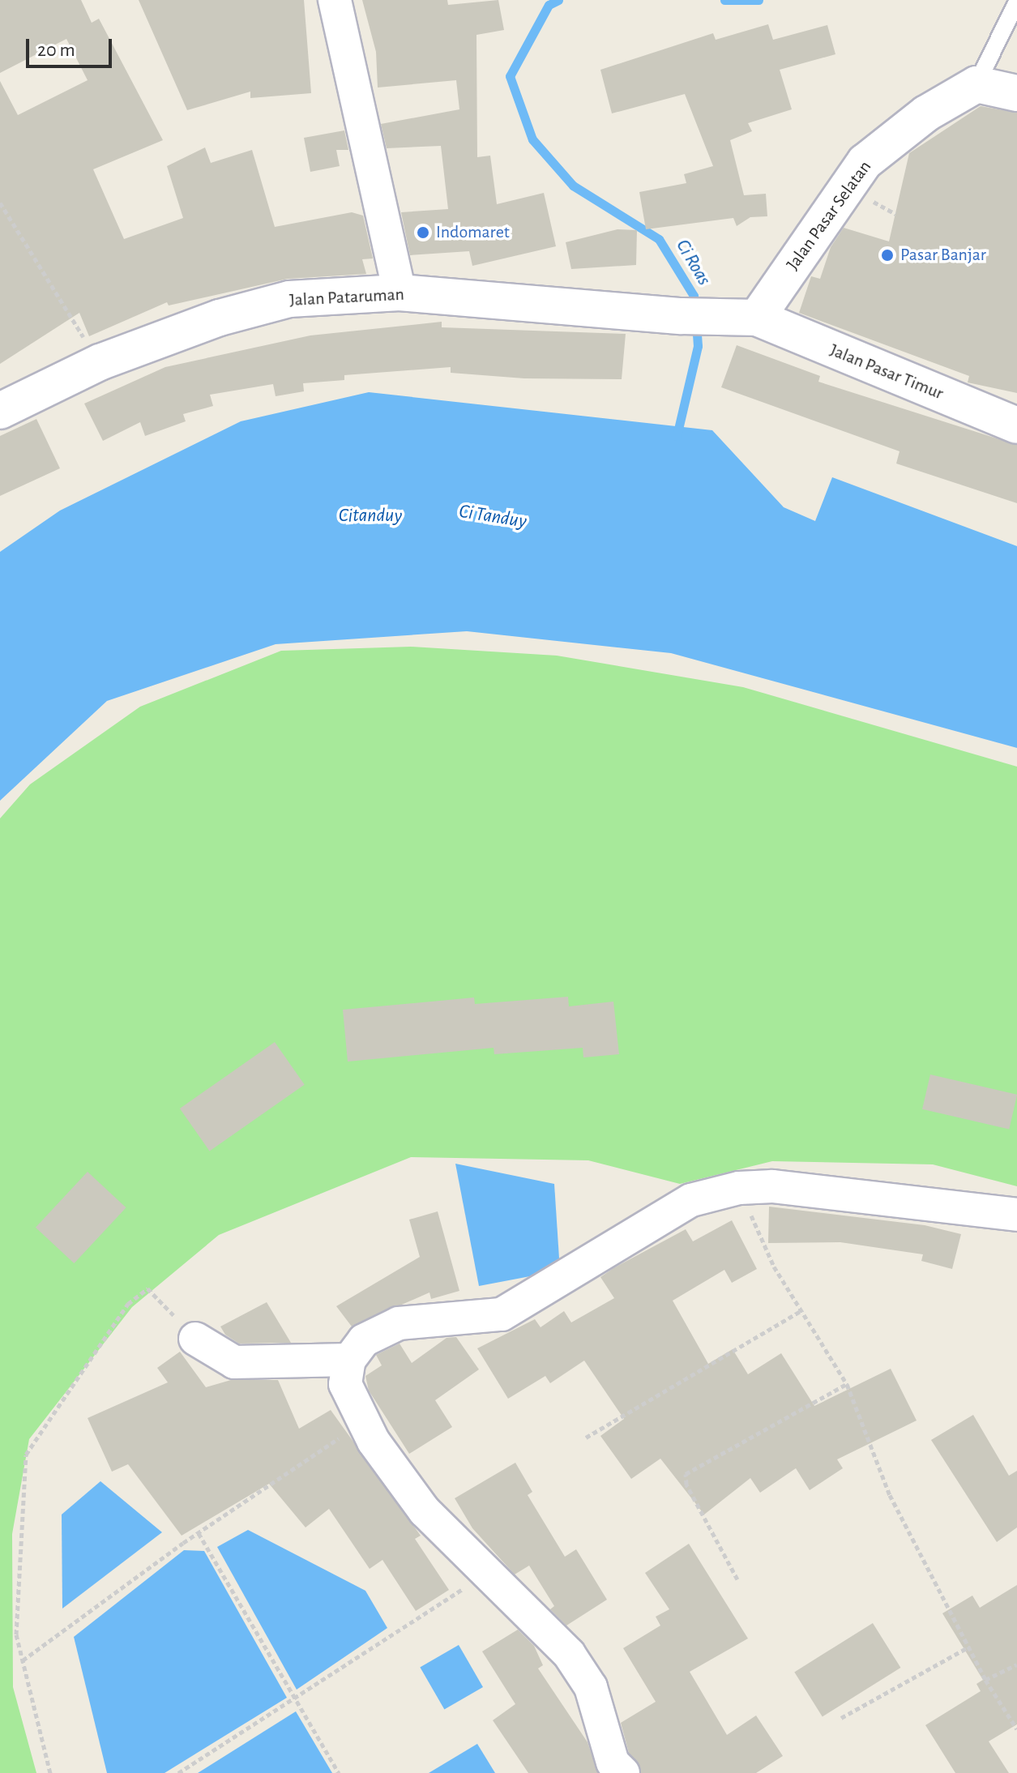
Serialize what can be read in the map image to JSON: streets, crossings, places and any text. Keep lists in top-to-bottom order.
{
  "streets": {
    "street": ["Jalan Pasar Selatan", "Jalan Pataruman", "Jalan Pasar Timur"]
  },
  "crossings": [
    ["Jalan Pasar Selatan", "Jalan Pataruman"],
    ["Jalan Pasar Selatan", "Jalan Pasar Timur"],
    ["Jalan Pataruman", "Jalan Pasar Timur"]
  ],
  "water": ["Ci Roas", "Citanduy", "Ci Tanduy"],
  "places": ["Indomaret", "Pasar Banjar"],
  "scale_bar": "20 m"
}
